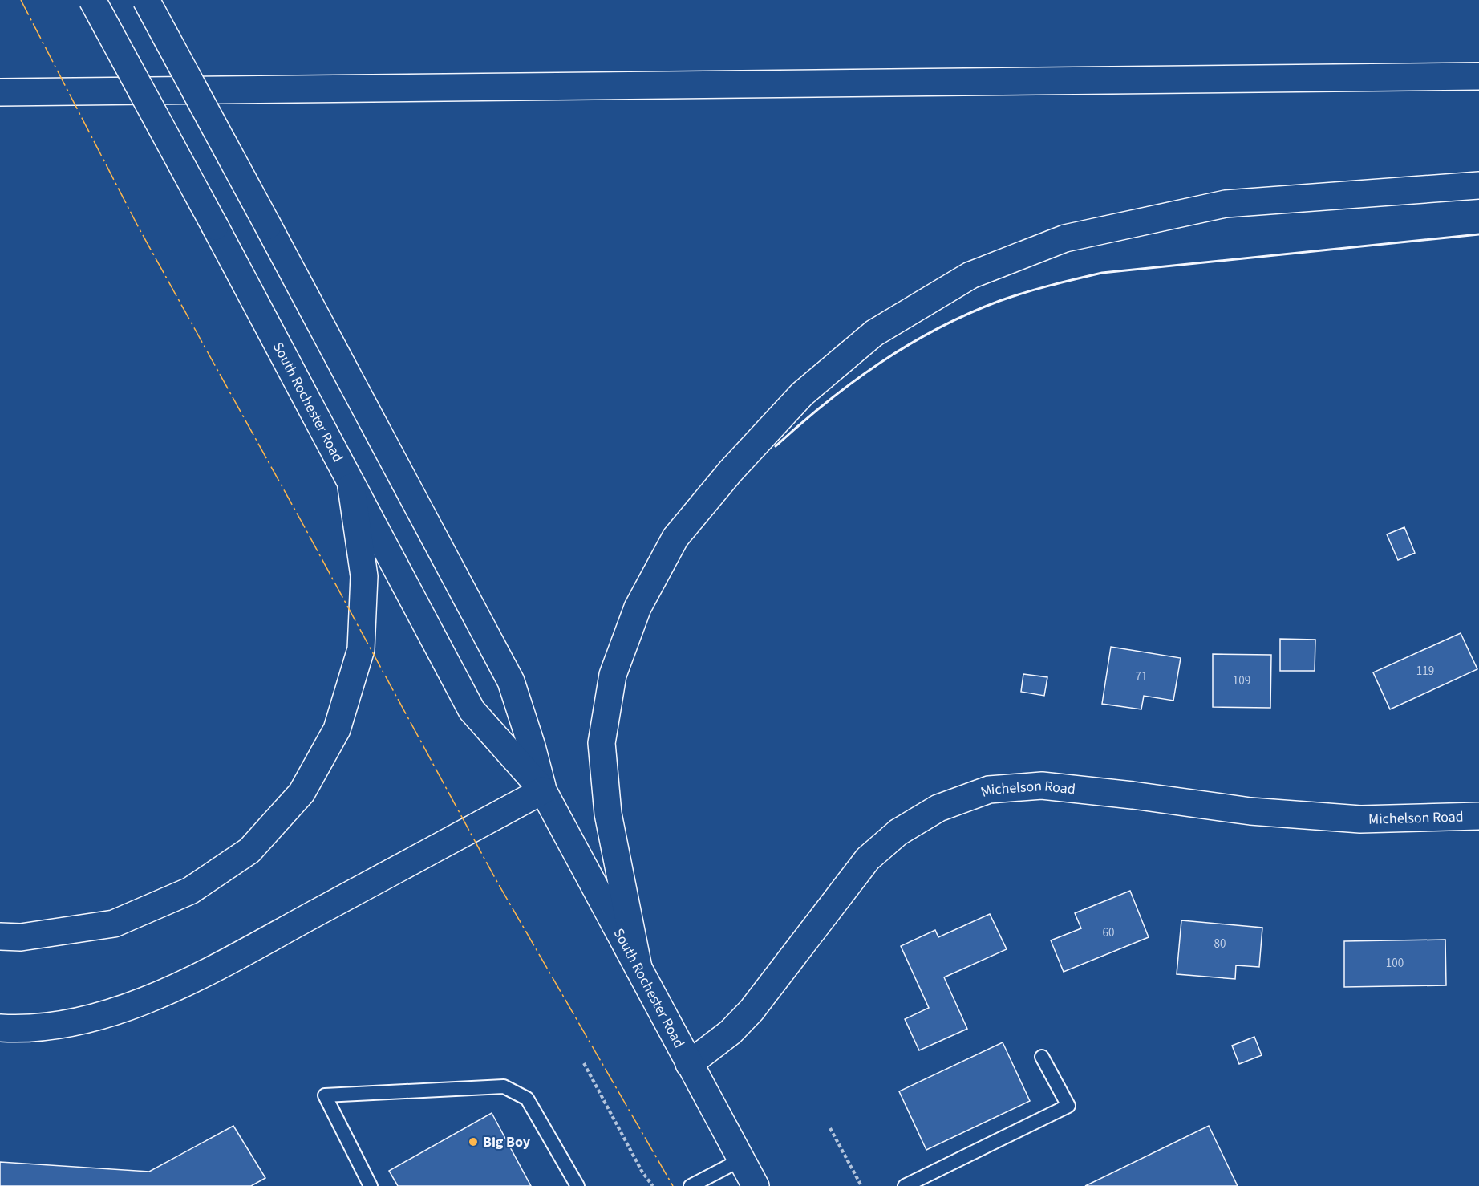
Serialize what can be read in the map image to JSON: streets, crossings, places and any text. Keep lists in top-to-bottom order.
{
  "streets": {
    "main road": ["South Rochester Road", "Michelson Road"]
  },
  "crossings": [
    ["South Rochester Road", "Michelson Road"]
  ],
  "places": ["Big Boy"],
  "house_numbers": [
    "119",
    "71",
    "109",
    "60",
    "80",
    "100"
  ]
}
